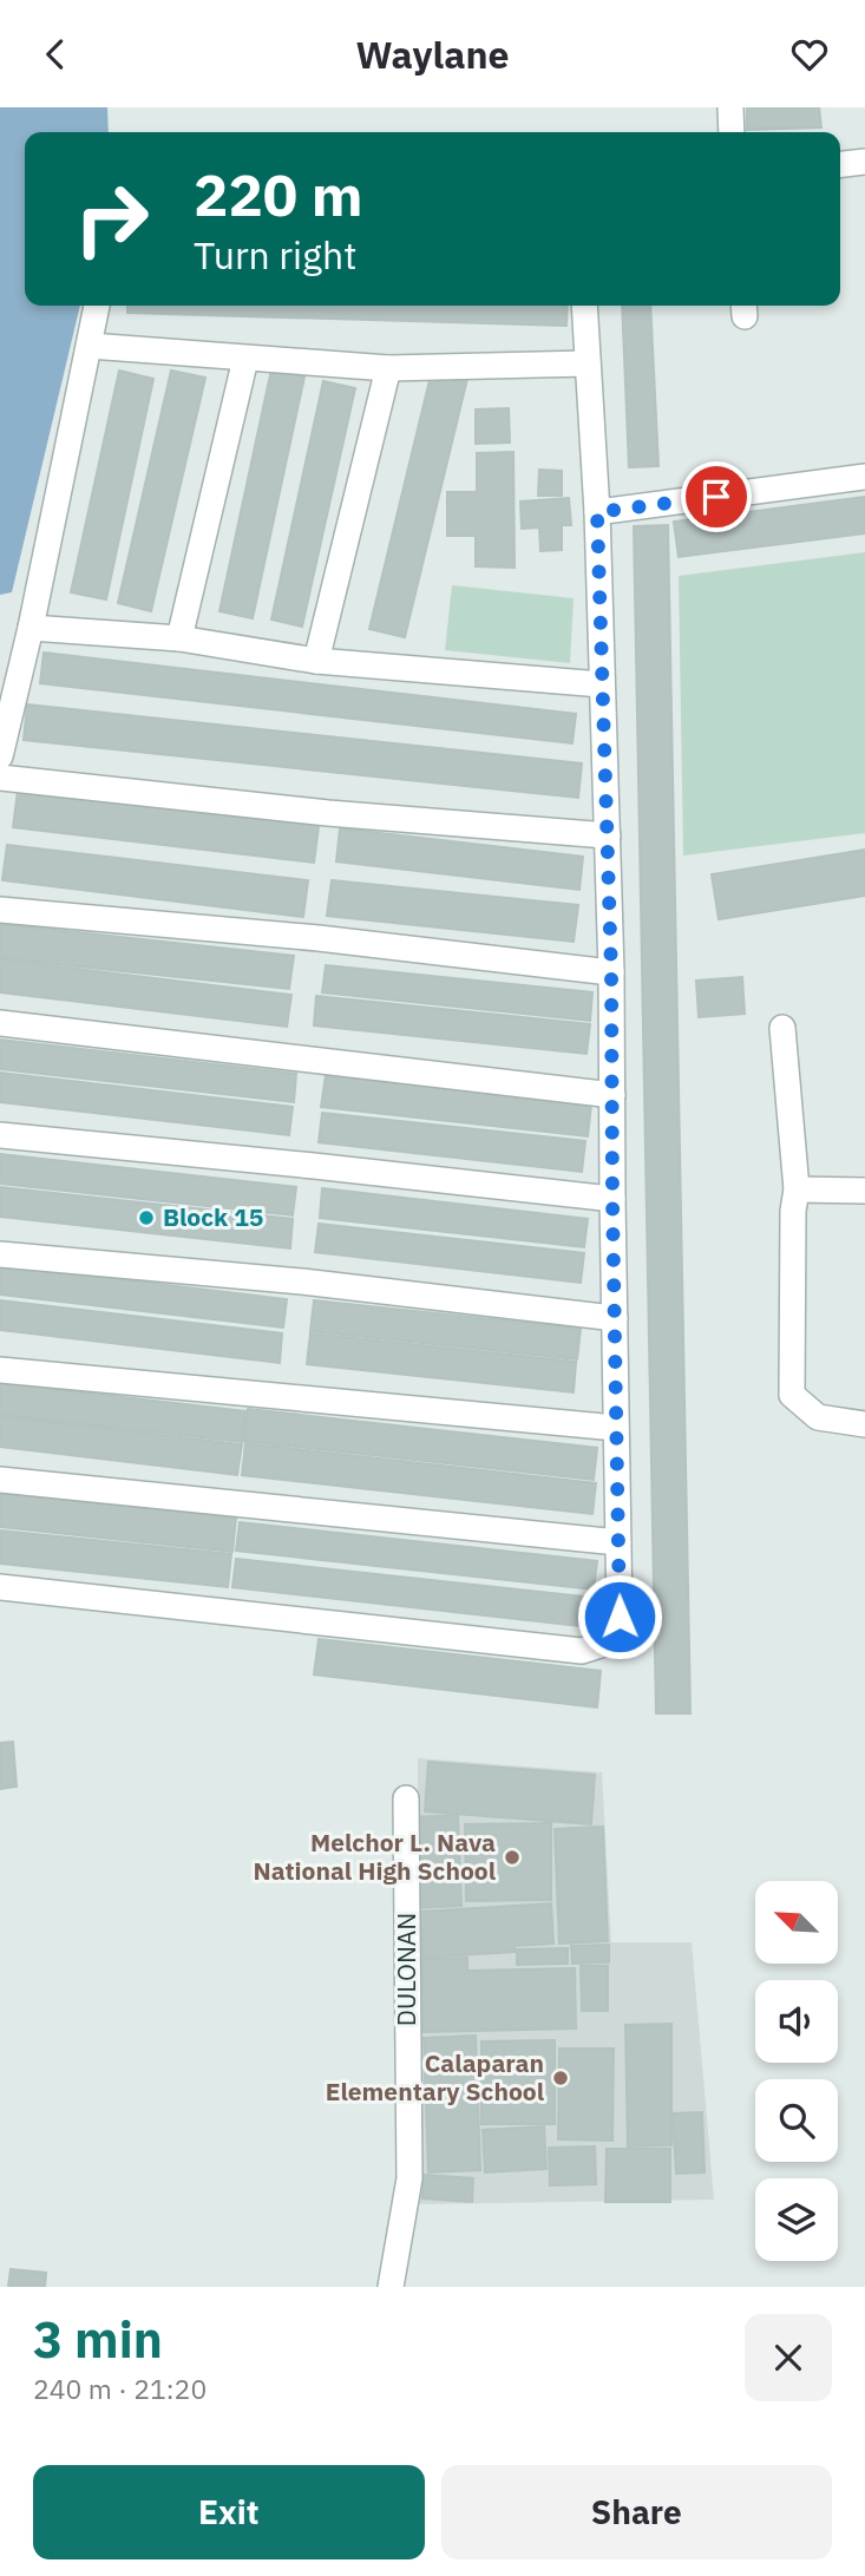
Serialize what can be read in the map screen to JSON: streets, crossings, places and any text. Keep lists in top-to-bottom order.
{
  "streets": {
    "street": ["DULONAN"]
  },
  "places": ["Block 15", "Melchor L. Nava National High School", "Calaparan Elementary School"],
  "north": "top left",
  "page": {
    "header": "Waylane",
    "turn": ["220 m", "Turn right"],
    "heading": ["3 min", "240 m · 21:20"],
    "buttons": ["Exit", "Share"]
  }
}
